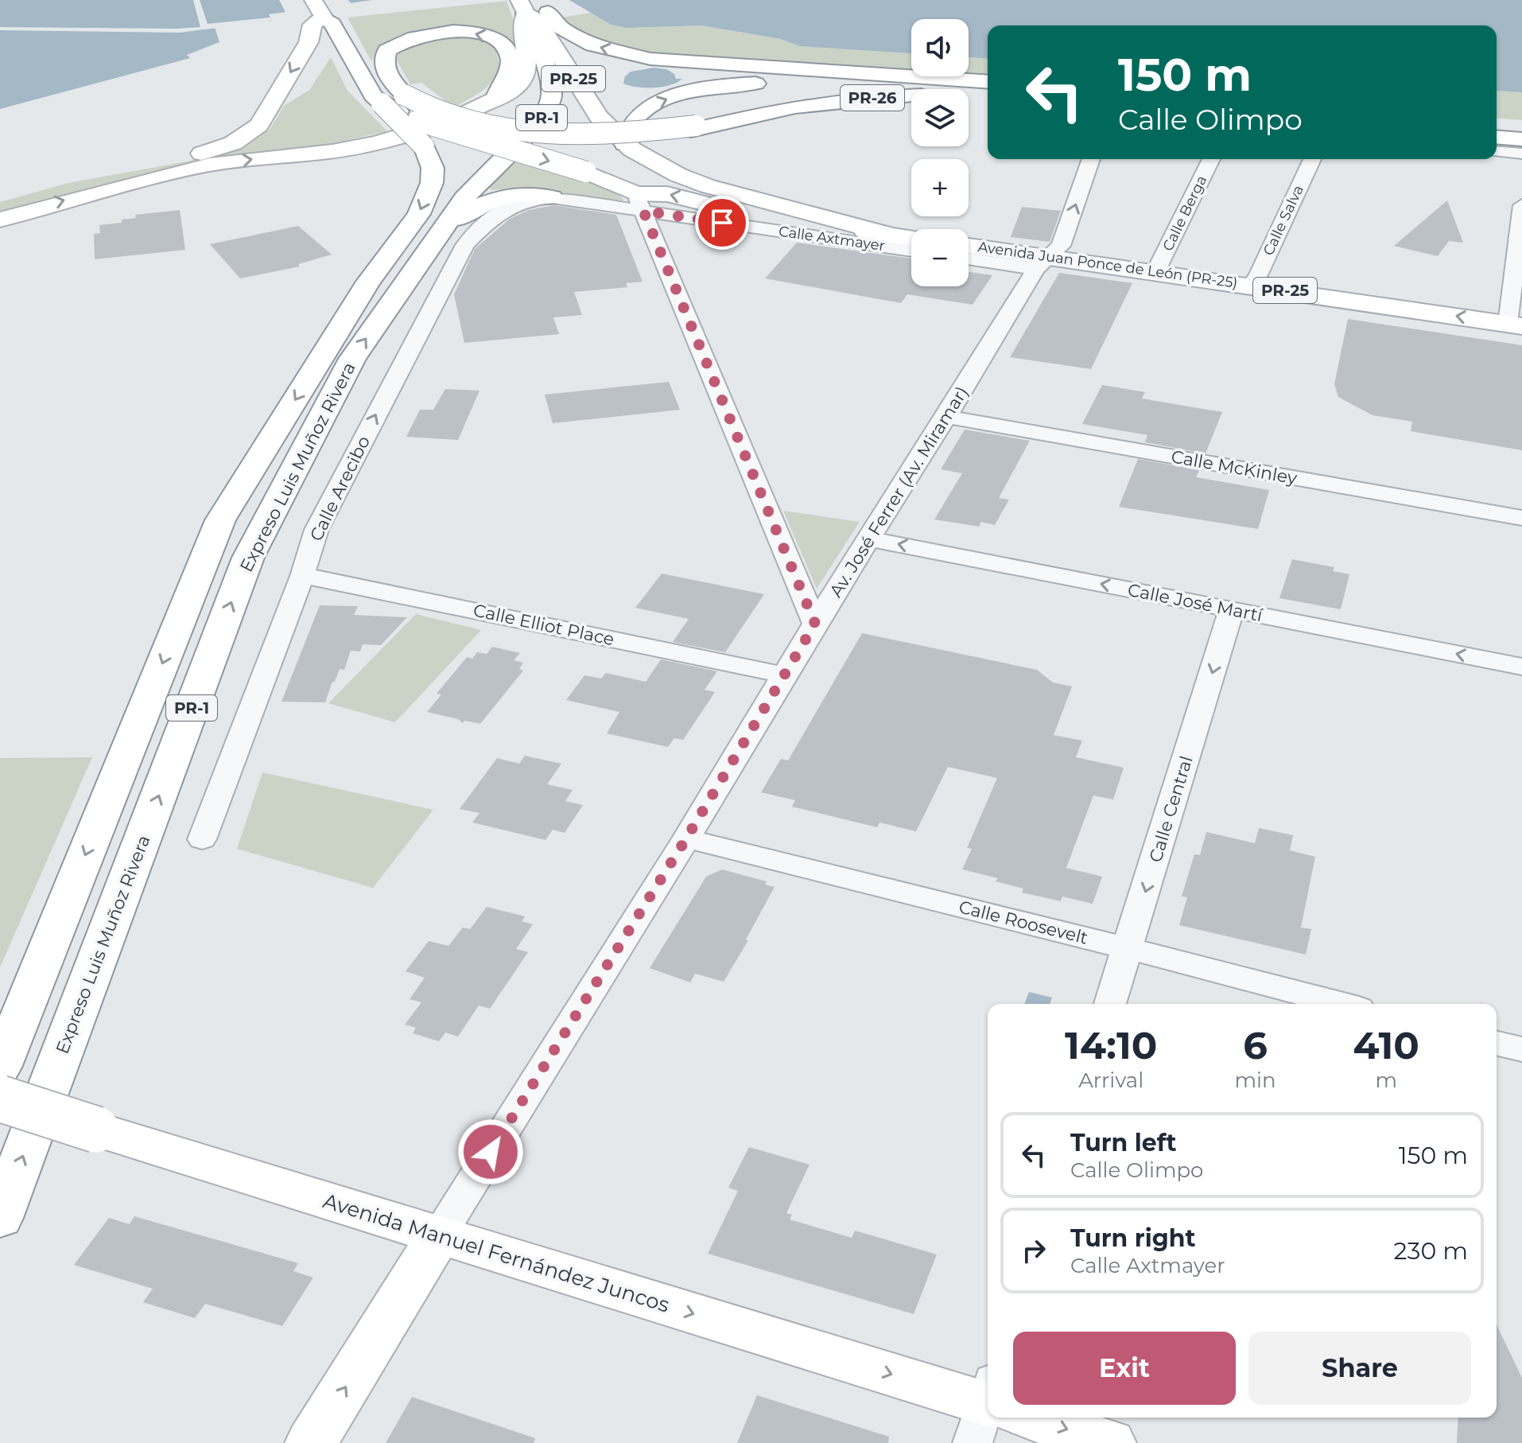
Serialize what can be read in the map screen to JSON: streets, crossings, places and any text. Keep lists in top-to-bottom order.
{
  "streets": {
    "main road": [
      "PR-25",
      "PR-26",
      "PR-1",
      "Avenida Juan Ponce de León (PR-25)",
      "Expreso Luis Muñoz Rivera",
      "Av. José Ferrer (Av. Miramar)",
      "Avenida Manuel Fernández Juncos"
    ],
    "street": [
      "Calle Berga",
      "Calle Salva",
      "Calle Axtmayer",
      "Calle McKinley",
      "Calle Arecibo",
      "Calle José Martí",
      "Calle Elliot Place",
      "Calle Central",
      "Calle Roosevelt"
    ]
  },
  "crossings": [
    ["PR-25", "Calle Axtmayer"],
    ["PR-25", "Expreso Luis Muñoz Rivera"],
    ["Calle Berga", "Avenida Juan Ponce de León (PR-25)"],
    ["Calle Salva", "Avenida Juan Ponce de León (PR-25)"],
    ["Calle Axtmayer", "Calle Arecibo"],
    ["Avenida Juan Ponce de León (PR-25)", "Av. José Ferrer (Av. Miramar)"],
    ["Calle McKinley", "Av. José Ferrer (Av. Miramar)"],
    ["Calle Arecibo", "Calle Elliot Place"],
    ["Av. José Ferrer (Av. Miramar)", "Calle José Martí"],
    ["Av. José Ferrer (Av. Miramar)", "Calle Elliot Place"],
    ["Av. José Ferrer (Av. Miramar)", "Calle Roosevelt"],
    ["Av. José Ferrer (Av. Miramar)", "Avenida Manuel Fernández Juncos"],
    ["Calle José Martí", "Calle Central"],
    ["Calle Central", "Calle Roosevelt"]
  ],
  "one_way": [
    "Avenida Juan Ponce de León (PR-25)",
    "Calle Arecibo",
    "Calle José Martí",
    "Calle Central",
    "Avenida Manuel Fernández Juncos"
  ],
  "page": {
    "map_buttons": ["+", "−"],
    "turn": ["150 m", "Calle Olimpo"],
    "eta": [
      "14:10",
      "Arrival",
      "6",
      "min",
      "410",
      "m"
    ],
    "list": [
      {
        "name": "Turn left",
        "note": "Calle Olimpo",
        "value": "150 m"
      },
      {
        "name": "Turn right",
        "note": "Calle Axtmayer",
        "value": "230 m"
      }
    ],
    "buttons": ["Exit", "Share"]
  }
}
